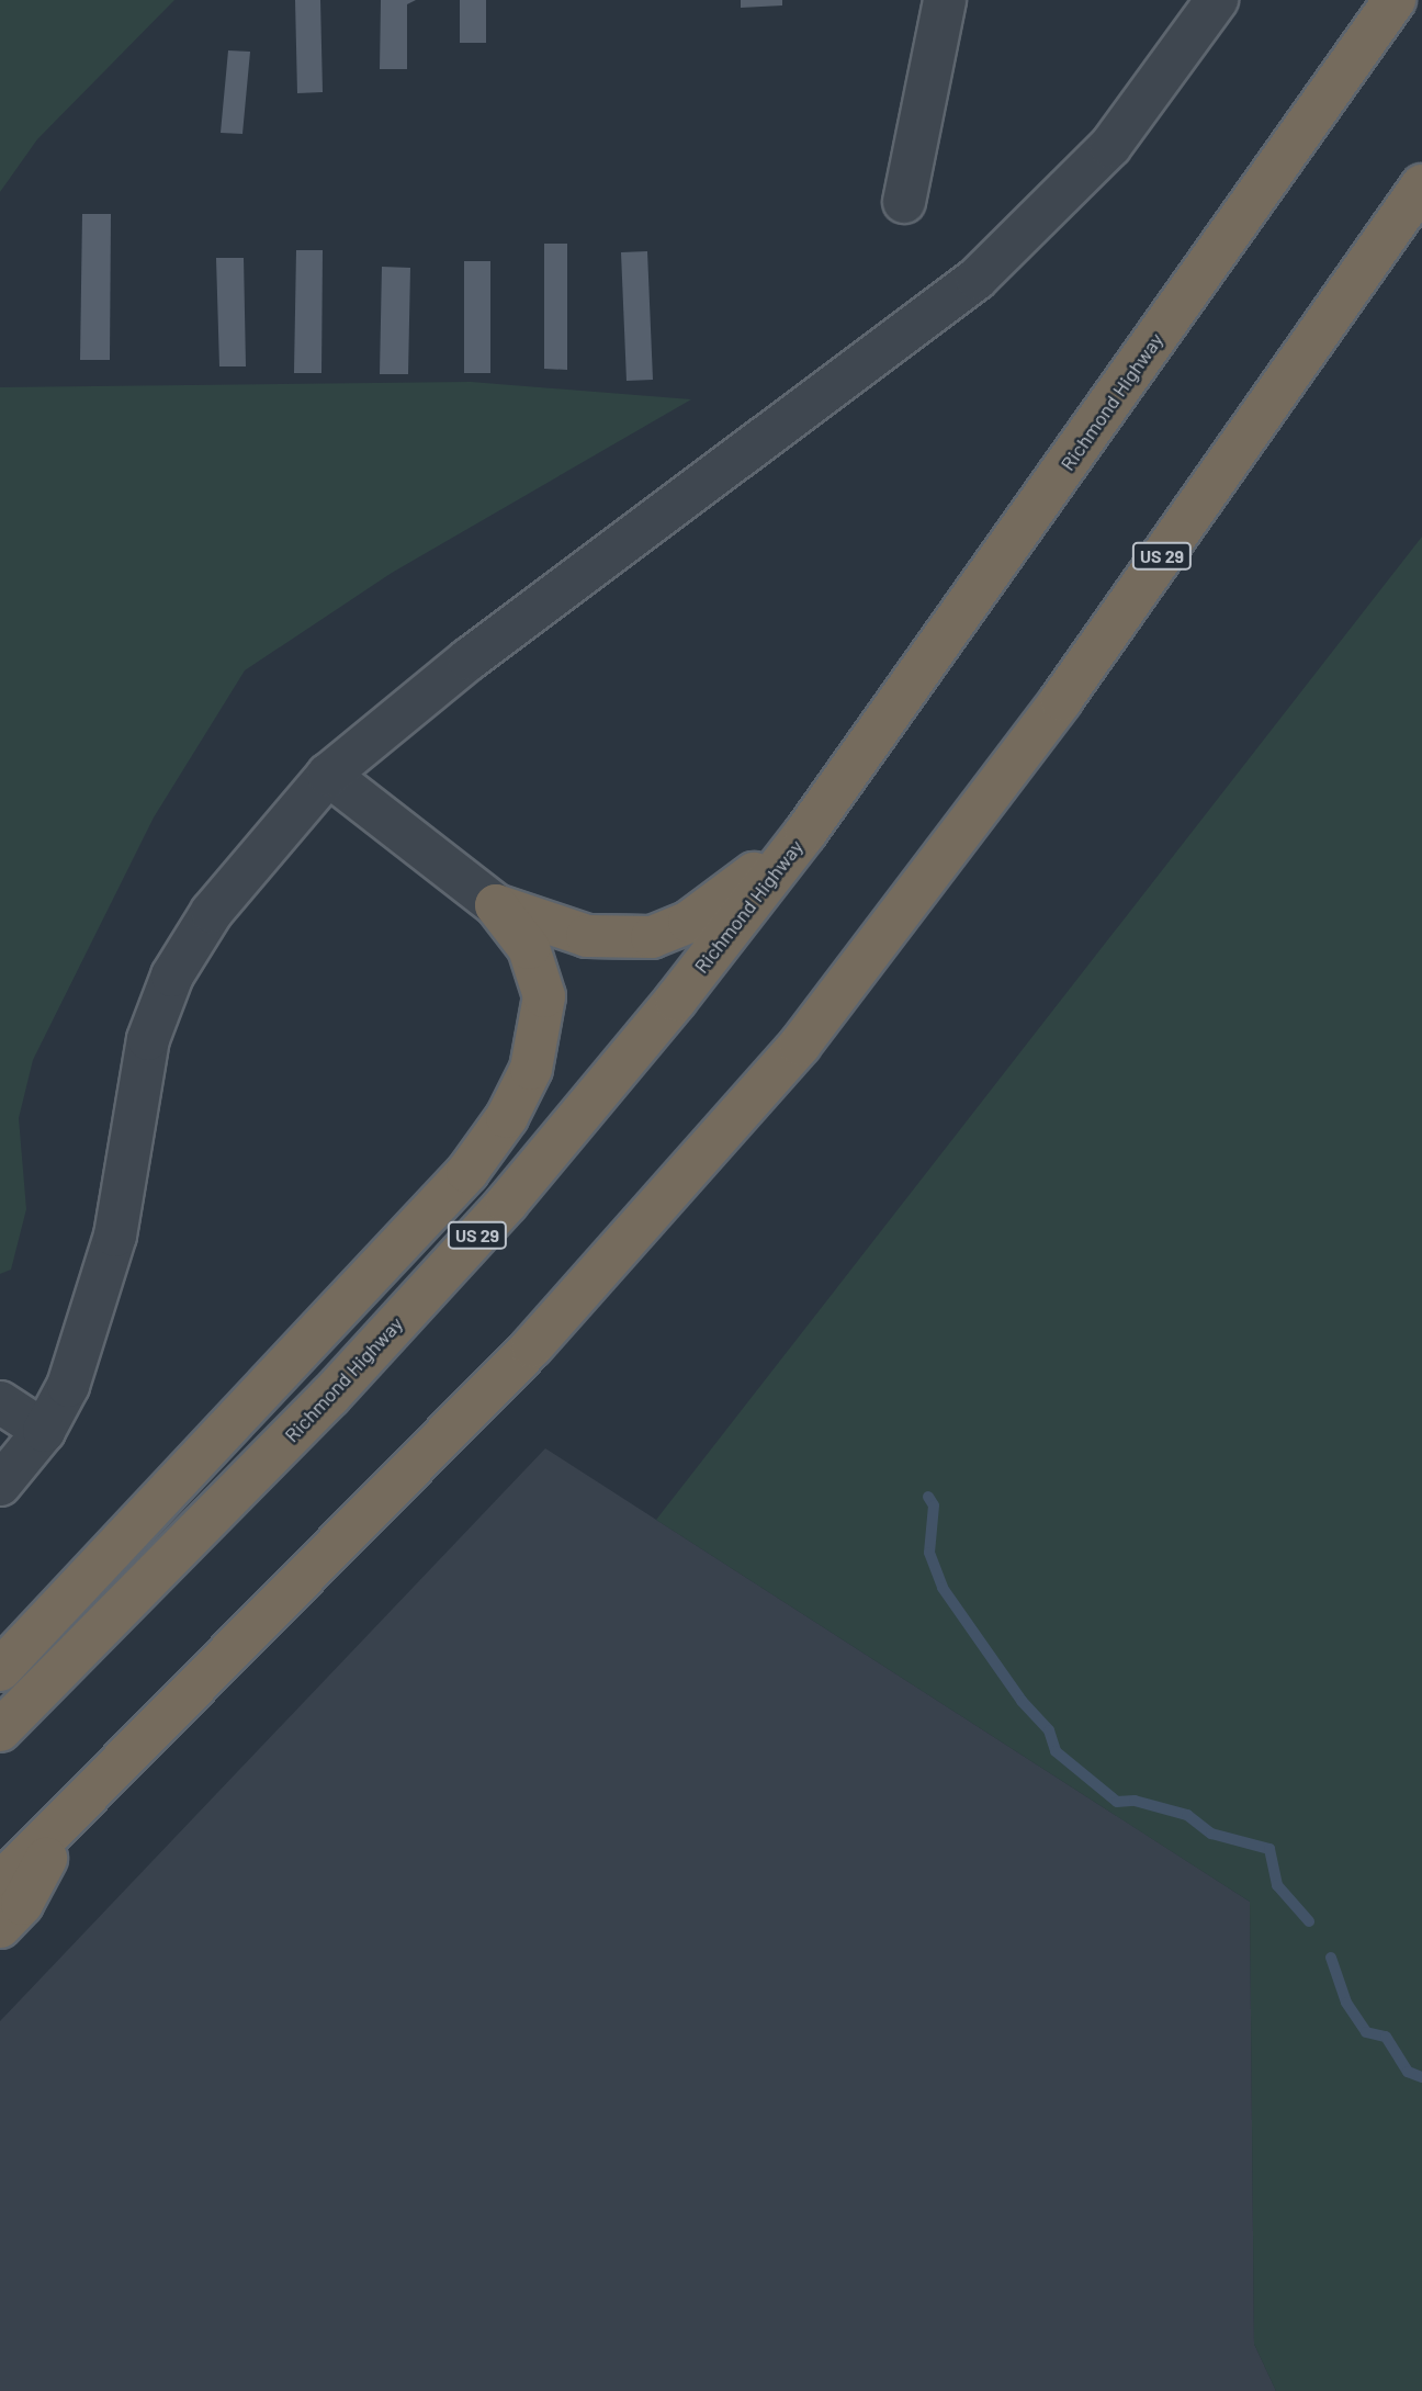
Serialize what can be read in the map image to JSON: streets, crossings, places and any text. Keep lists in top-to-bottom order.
{
  "streets": {
    "highway": ["Richmond Highway", "US 29"]
  }
}
